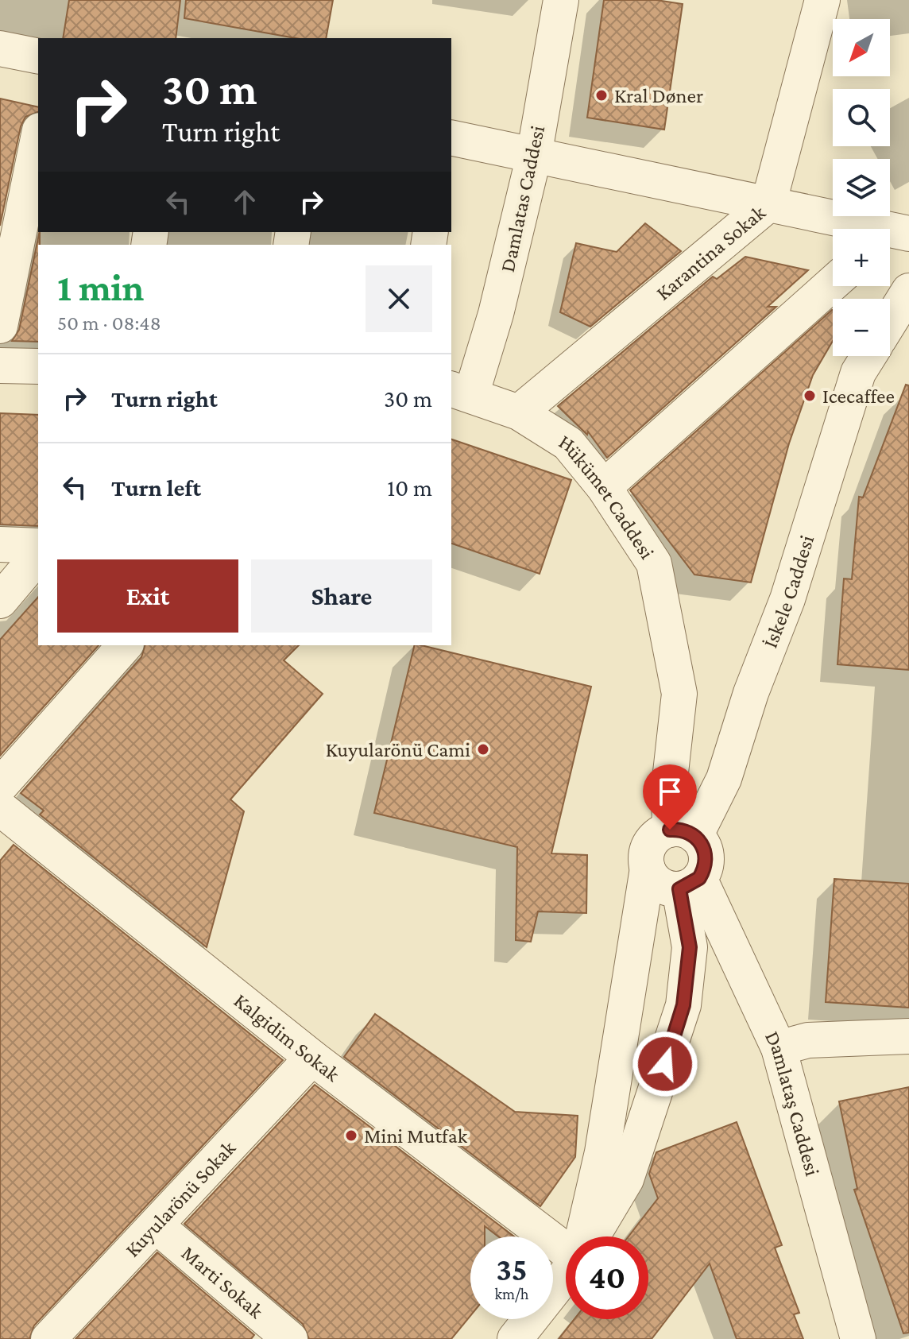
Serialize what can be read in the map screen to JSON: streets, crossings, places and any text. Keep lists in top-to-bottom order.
{
  "streets": {
    "street": [
      "Damlatas Caddesi",
      "Karantina Sokak",
      "Hükümet Caddesi",
      "İskele Caddesi",
      "Kalgidim Sokak",
      "Damlataş Caddesi",
      "Kuyularönü Sokak",
      "Marti Sokak"
    ]
  },
  "crossings": [
    ["Damlatas Caddesi", "Hükümet Caddesi"],
    ["Karantina Sokak", "Hükümet Caddesi"],
    ["Hükümet Caddesi", "İskele Caddesi"],
    ["Hükümet Caddesi", "Damlataş Caddesi"],
    ["İskele Caddesi", "Damlataş Caddesi"],
    ["Kalgidim Sokak", "Kuyularönü Sokak"],
    ["Kuyularönü Sokak", "Marti Sokak"]
  ],
  "places": [
    "Kral Døner",
    "Icecaffee",
    "Kuyularönü Cami",
    "Mini Mutfak"
  ],
  "north": "bottom left",
  "page": {
    "map_buttons": ["+", "−"],
    "turn": ["30 m", "Turn right"],
    "heading": ["1 min", "50 m · 08:48"],
    "list": [
      {
        "name": "Turn right",
        "value": "30 m"
      },
      {
        "name": "Turn left",
        "value": "10 m"
      }
    ],
    "buttons": ["Exit", "Share"],
    "speed": "35 km/h",
    "limit": "40"
  }
}
